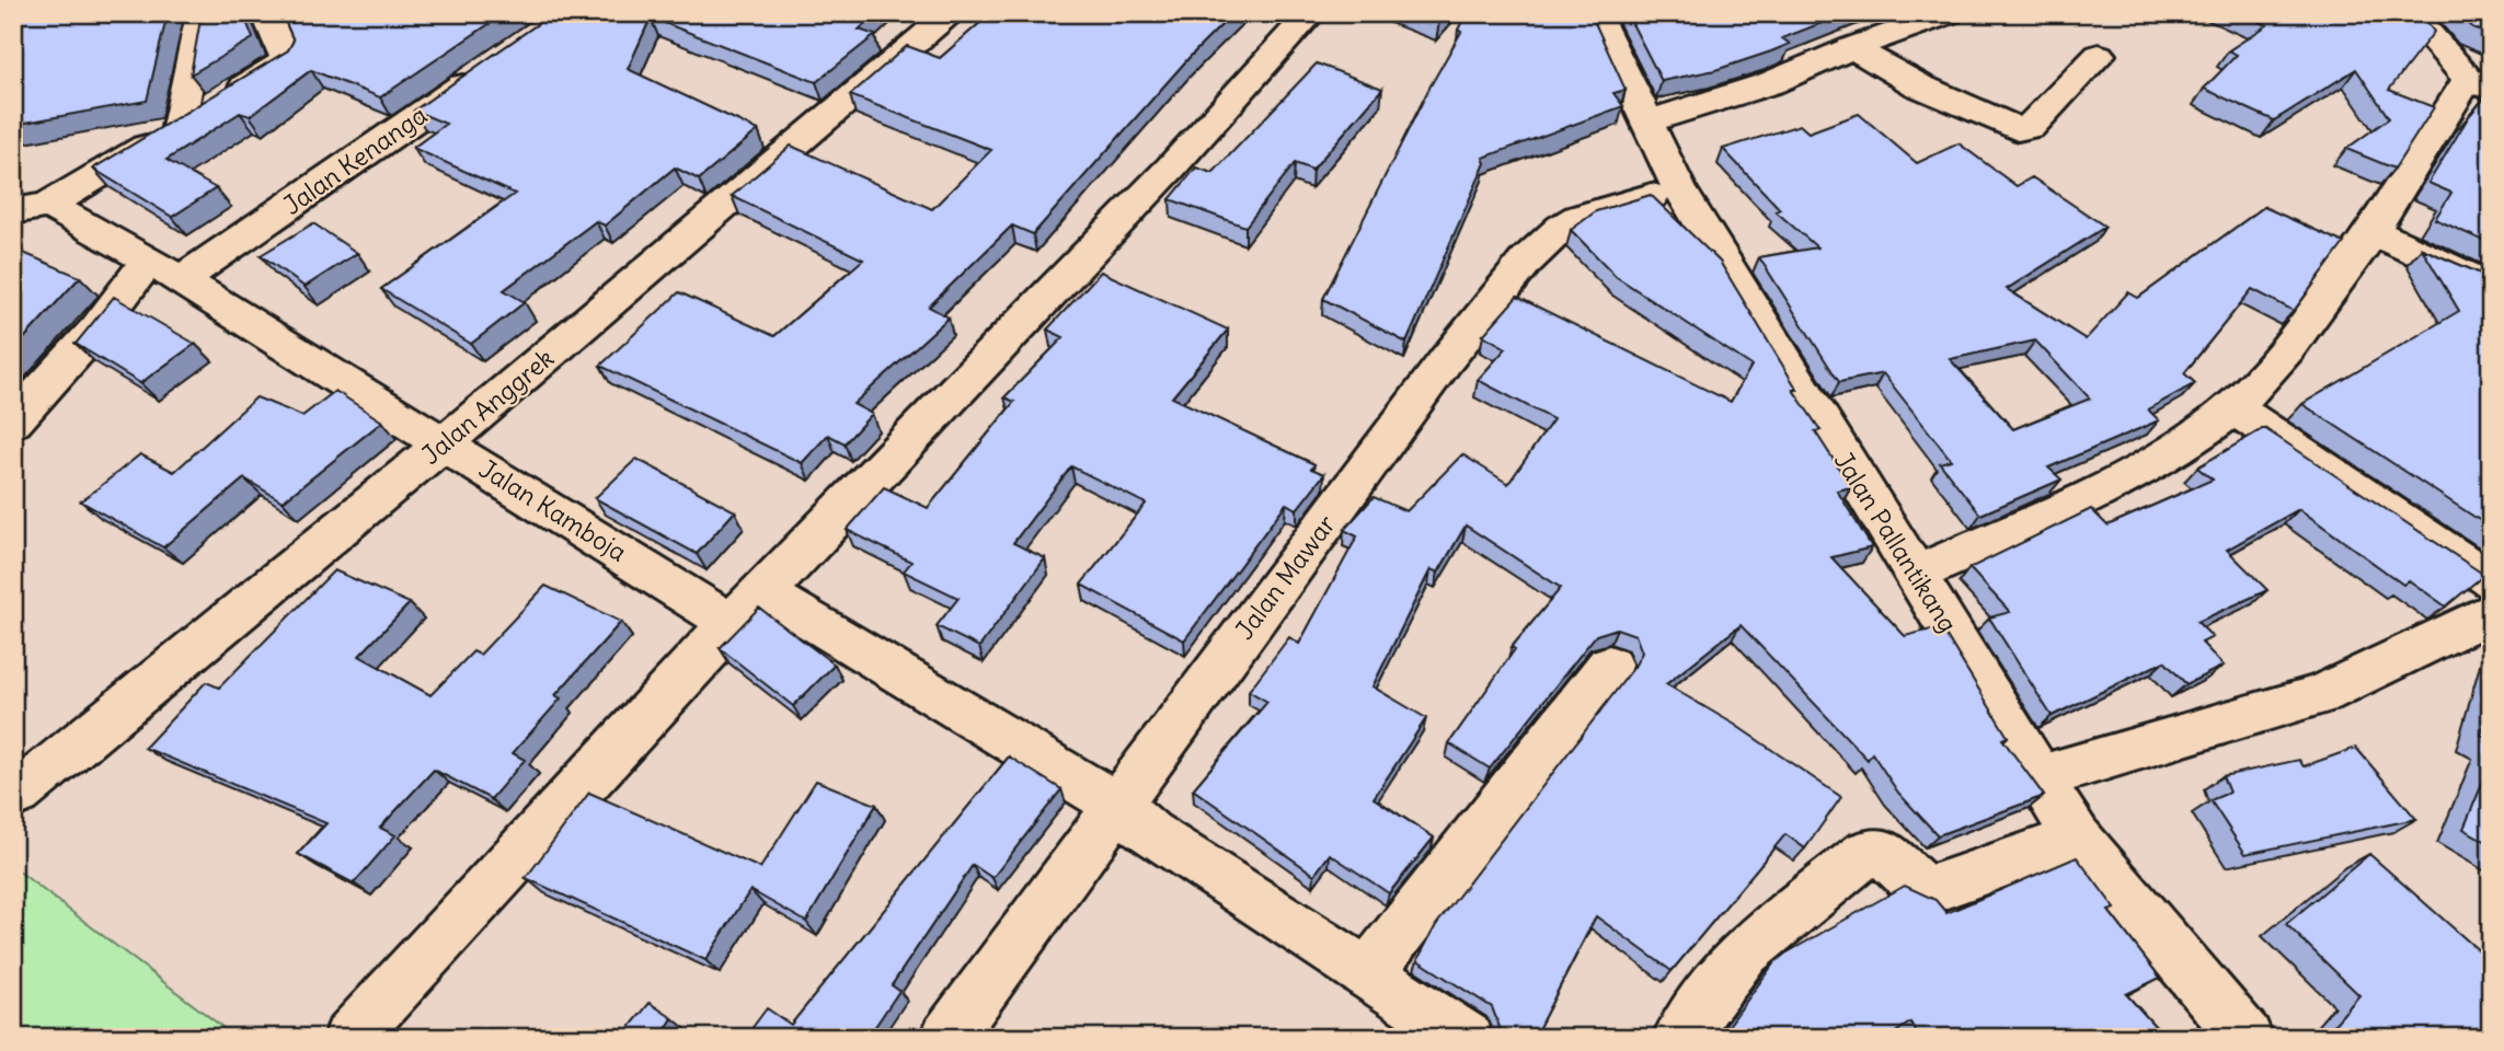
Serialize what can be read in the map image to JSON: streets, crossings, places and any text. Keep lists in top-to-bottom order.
{
  "streets": {
    "street": [
      "Jalan Kenanga",
      "Jalan Anggrek",
      "Jalan Kamboja",
      "Jalan Pallantikang",
      "Jalan Mawar"
    ]
  },
  "crossings": [
    ["Jalan Kenanga", "Jalan Kamboja"],
    ["Jalan Anggrek", "Jalan Kamboja"],
    ["Jalan Kamboja", "Jalan Mawar"],
    ["Jalan Pallantikang", "Jalan Mawar"]
  ]
}
